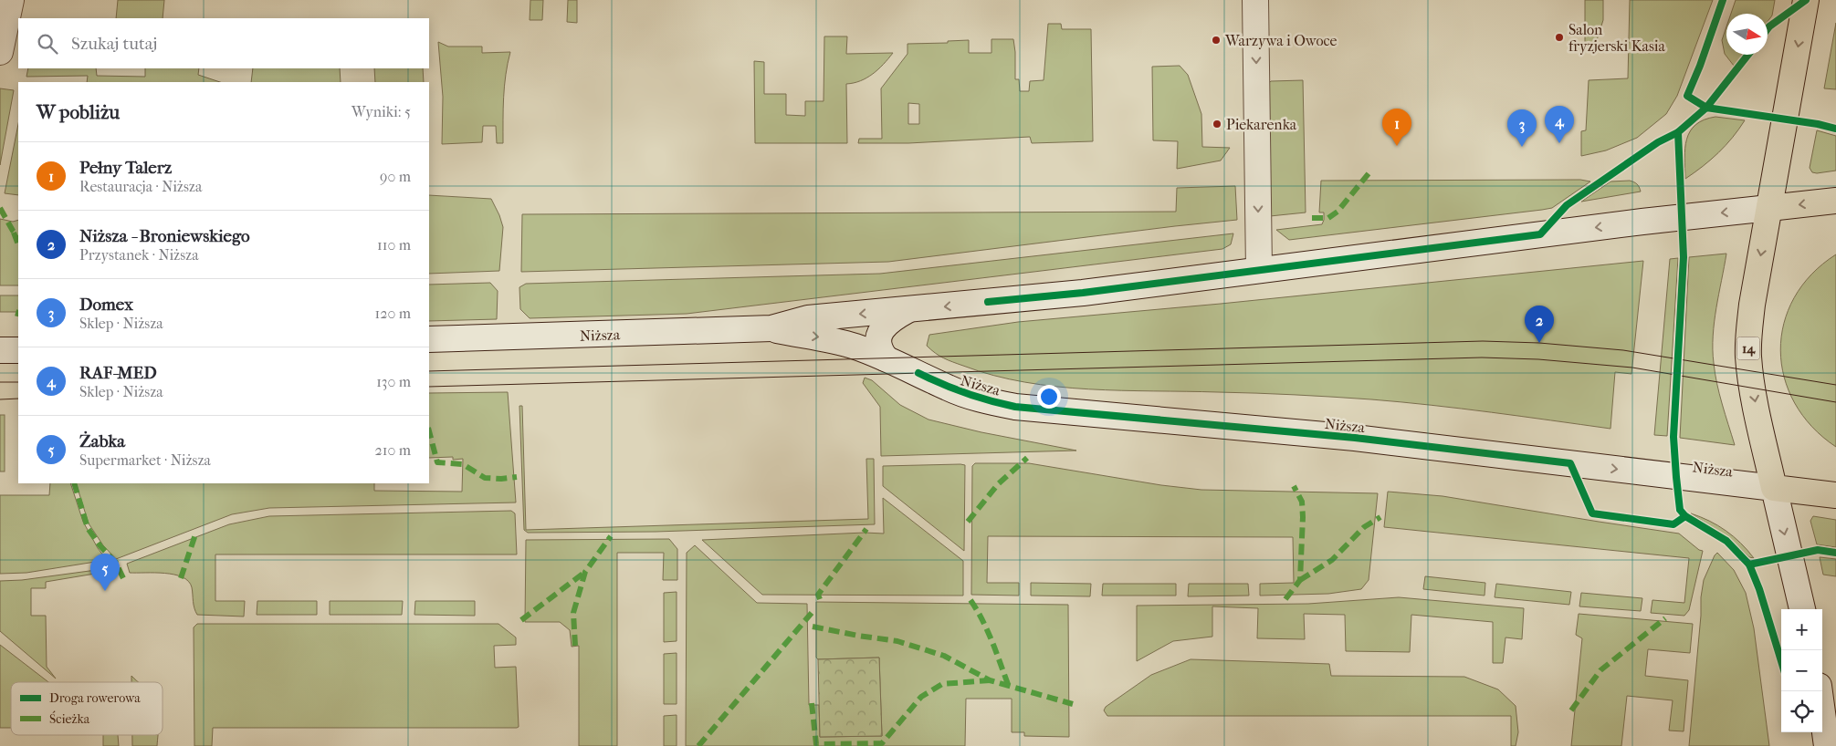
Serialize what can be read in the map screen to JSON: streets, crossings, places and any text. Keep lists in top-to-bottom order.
{
  "streets": {
    "main road": ["14"],
    "street": ["Niższa"]
  },
  "crossings": [
    ["Niższa", "14"]
  ],
  "places": ["Salon fryzjerski Kasia", "Warzywa i Owoce", "Piekarenka"],
  "legend": ["Droga rowerowa", "Ścieżka"],
  "north": "right",
  "page": {
    "search": "Szukaj tutaj",
    "heading": ["W pobliżu", "Wyniki: 5"],
    "pins": [
      "4",
      "1",
      "3",
      "2",
      "5"
    ],
    "list": [
      {
        "mark": "1",
        "name": "Pełny Talerz",
        "note": "Restauracja · Niższa",
        "value": "90 m"
      },
      {
        "mark": "2",
        "name": "Niższa - Broniewskiego",
        "note": "Przystanek · Niższa",
        "value": "110 m"
      },
      {
        "mark": "3",
        "name": "Domex",
        "note": "Sklep · Niższa",
        "value": "120 m"
      },
      {
        "mark": "4",
        "name": "RAF-MED",
        "note": "Sklep · Niższa",
        "value": "130 m"
      },
      {
        "mark": "5",
        "name": "Żabka",
        "note": "Supermarket · Niższa",
        "value": "210 m"
      }
    ],
    "map_buttons": ["+", "−"]
  }
}
